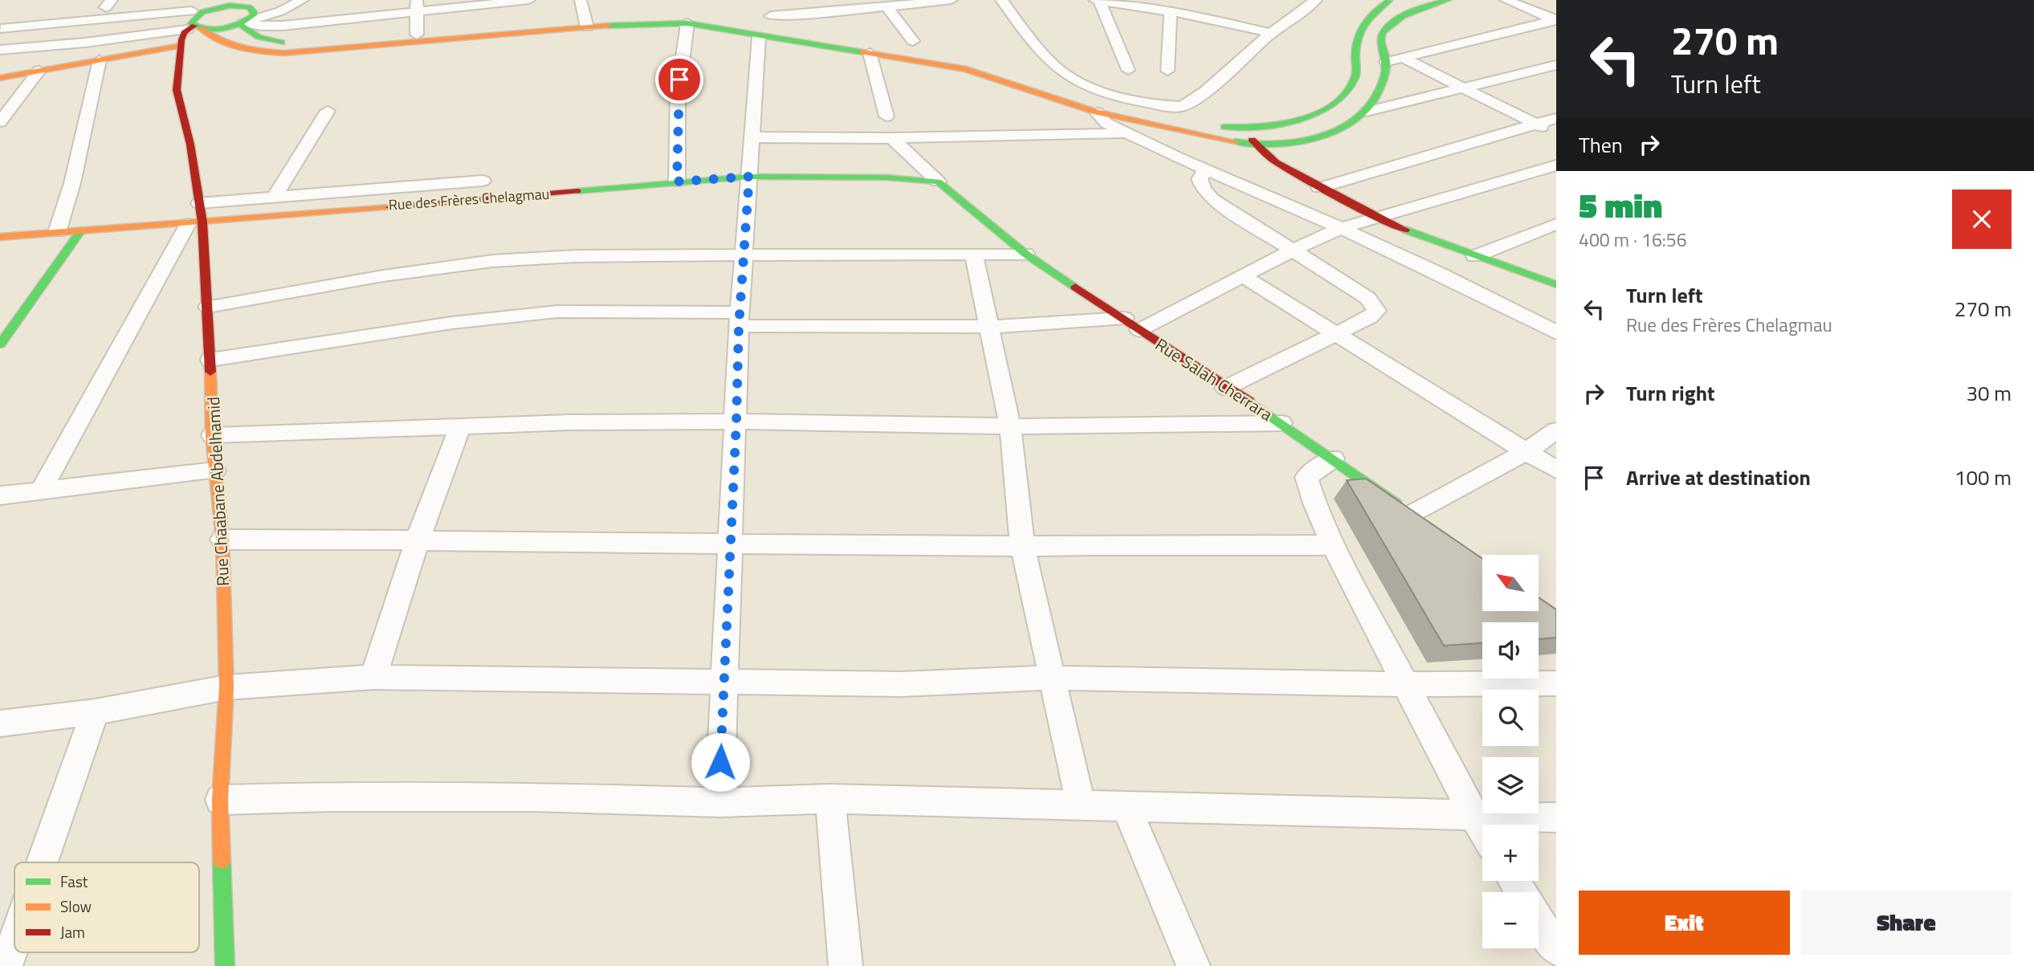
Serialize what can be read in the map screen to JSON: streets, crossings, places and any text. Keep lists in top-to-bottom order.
{
  "streets": {
    "main road": ["Rue des Frères Chelagmau", "Rue Salah Cherrara", "Rue Chaabane Abdelhamid"]
  },
  "crossings": [
    ["Rue des Frères Chelagmau", "Rue Salah Cherrara"],
    ["Rue des Frères Chelagmau", "Rue Chaabane Abdelhamid"]
  ],
  "legend": ["Fast", "Slow", "Jam"],
  "north": "top left",
  "page": {
    "turn": ["270 m", "Turn left"],
    "then": "Then",
    "heading": ["5 min", "400 m · 16:56"],
    "list": [
      {
        "name": "Turn left",
        "note": "Rue des Frères Chelagmau",
        "value": "270 m"
      },
      {
        "name": "Turn right",
        "value": "30 m"
      },
      {
        "name": "Arrive at destination",
        "value": "100 m"
      }
    ],
    "map_buttons": ["+", "−"],
    "buttons": ["Exit", "Share"]
  }
}
